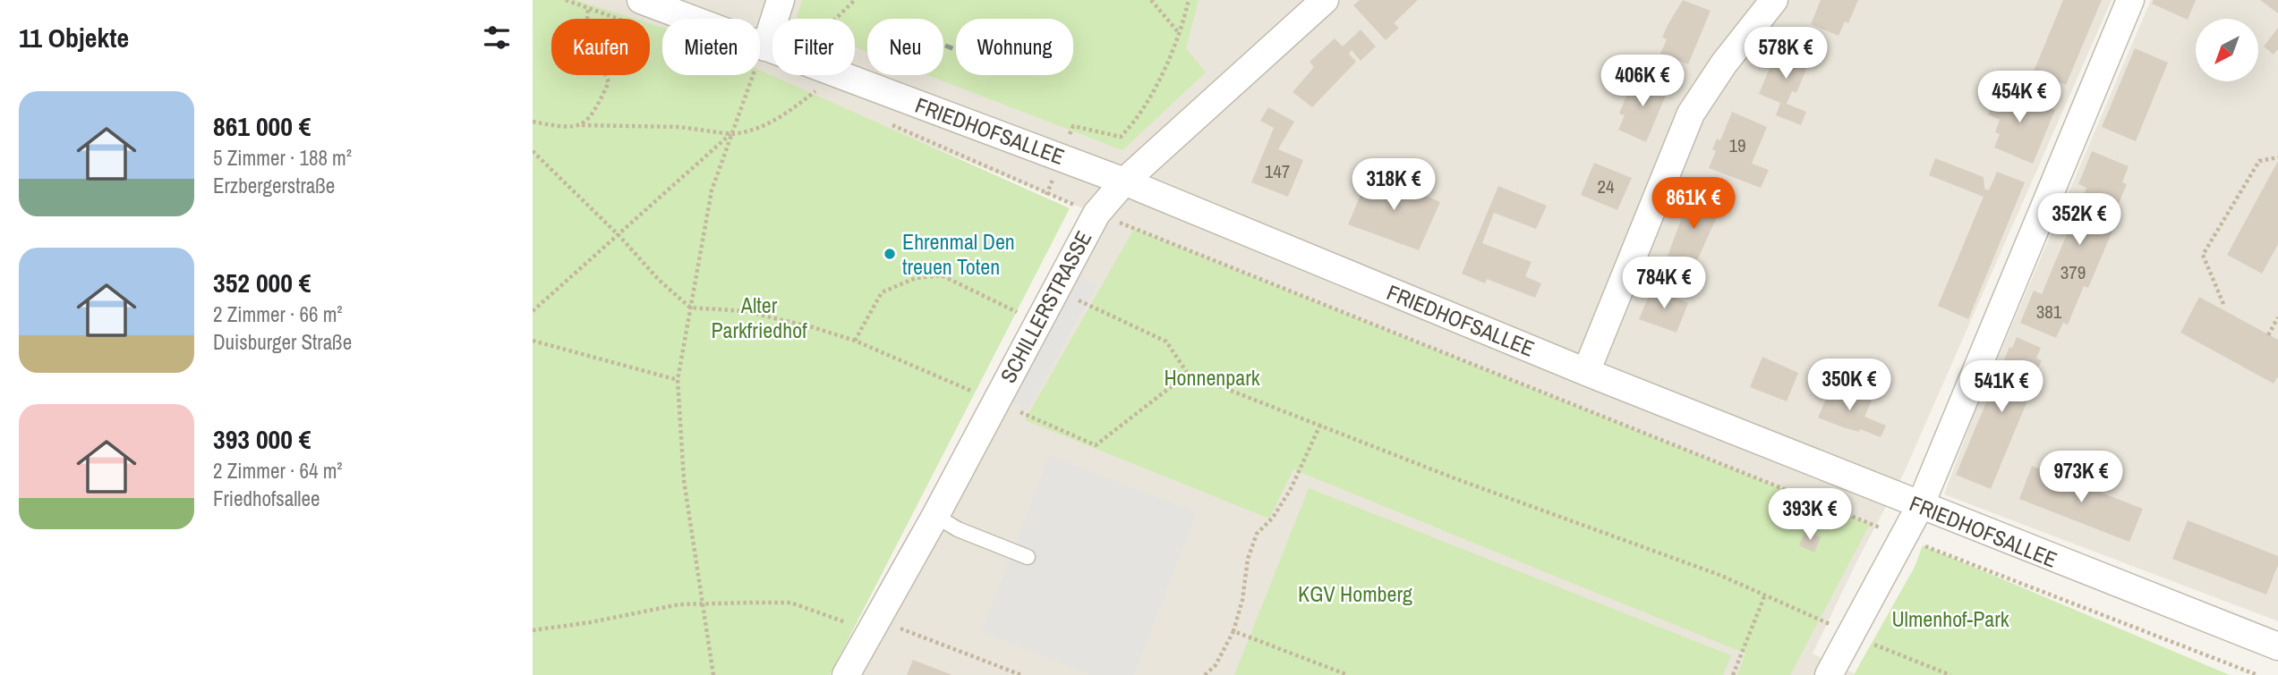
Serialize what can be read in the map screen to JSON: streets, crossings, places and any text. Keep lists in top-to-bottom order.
{
  "streets": {
    "street": ["FRIEDHOFSALLEE", "SCHILLERSTRASSE"]
  },
  "crossings": [
    ["FRIEDHOFSALLEE", "SCHILLERSTRASSE"]
  ],
  "parks": [
    "Alter Parkfriedhof",
    "Honnenpark",
    "KGV Homberg",
    "Ulmenhof-Park"
  ],
  "places": ["Ehrenmal Den treuen Toten"],
  "house_numbers": [
    "19",
    "147",
    "24",
    "379",
    "381"
  ],
  "north": "bottom left",
  "page": {
    "heading": "11 Objekte",
    "chip": [
      "Kaufen",
      "Mieten",
      "Filter",
      "Neu",
      "Wohnung"
    ],
    "price": [
      "578K €",
      "406K €",
      "454K €",
      "318K €",
      "861K €",
      "352K €",
      "784K €",
      "350K €",
      "541K €",
      "973K €",
      "393K €"
    ],
    "list": [
      {
        "name": "861 000 €",
        "note": "5 Zimmer · 188 m² · Erzbergerstraße"
      },
      {
        "name": "352 000 €",
        "note": "2 Zimmer · 66 m² · Duisburger Straße"
      },
      {
        "name": "393 000 €",
        "note": "2 Zimmer · 64 m² · Friedhofsallee"
      }
    ]
  }
}
